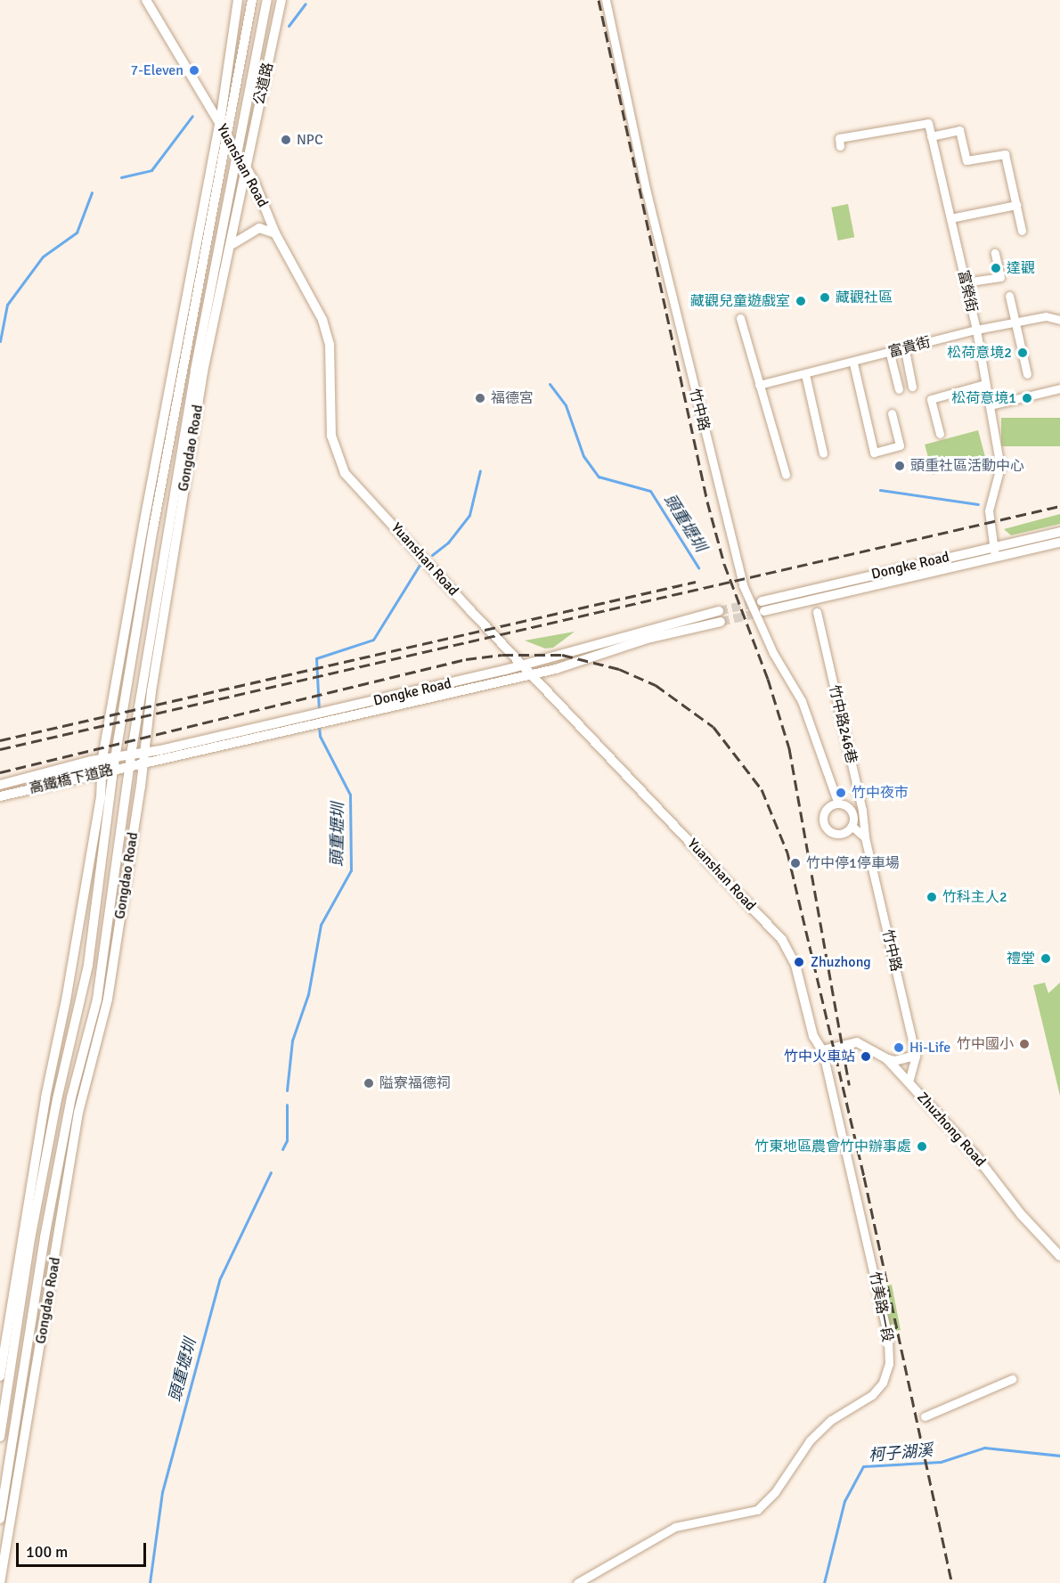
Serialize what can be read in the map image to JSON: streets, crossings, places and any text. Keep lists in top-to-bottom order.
{
  "streets": {
    "street": [
      "公道路",
      "Yuanshan Road",
      "富榮街",
      "富貴街",
      "竹中路",
      "Gongdao Road",
      "Dongke Road",
      "竹中路246巷",
      "高鐵橋下道路",
      "Zhuzhong Road",
      "竹美路一段"
    ]
  },
  "crossings": [
    ["公道路", "Yuanshan Road"],
    ["公道路", "Gongdao Road"],
    ["Yuanshan Road", "Gongdao Road"],
    ["Yuanshan Road", "Dongke Road"],
    ["Yuanshan Road", "Zhuzhong Road"],
    ["Yuanshan Road", "竹美路一段"],
    ["富榮街", "富貴街"],
    ["富榮街", "Dongke Road"],
    ["竹中路", "竹中路246巷"],
    ["竹中路", "Zhuzhong Road"],
    ["Gongdao Road", "Dongke Road"],
    ["Gongdao Road", "高鐵橋下道路"],
    ["Dongke Road", "高鐵橋下道路"],
    ["Zhuzhong Road", "竹美路一段"]
  ],
  "water": ["頭重壢圳", "柯子湖溪"],
  "places": [
    "7-Eleven",
    "NPC",
    "達觀",
    "藏觀社區",
    "藏觀兒童遊戲室",
    "松荷意境2",
    "福德宮",
    "松荷意境1",
    "頭重社區活動中心",
    "竹中夜市",
    "竹中停1停車場",
    "竹科主人2",
    "禮堂",
    "Zhuzhong",
    "竹中國小",
    "Hi-Life",
    "竹中火車站",
    "隘寮福德祠",
    "竹東地區農會竹中辦事處"
  ],
  "scale_bar": "100 m"
}
